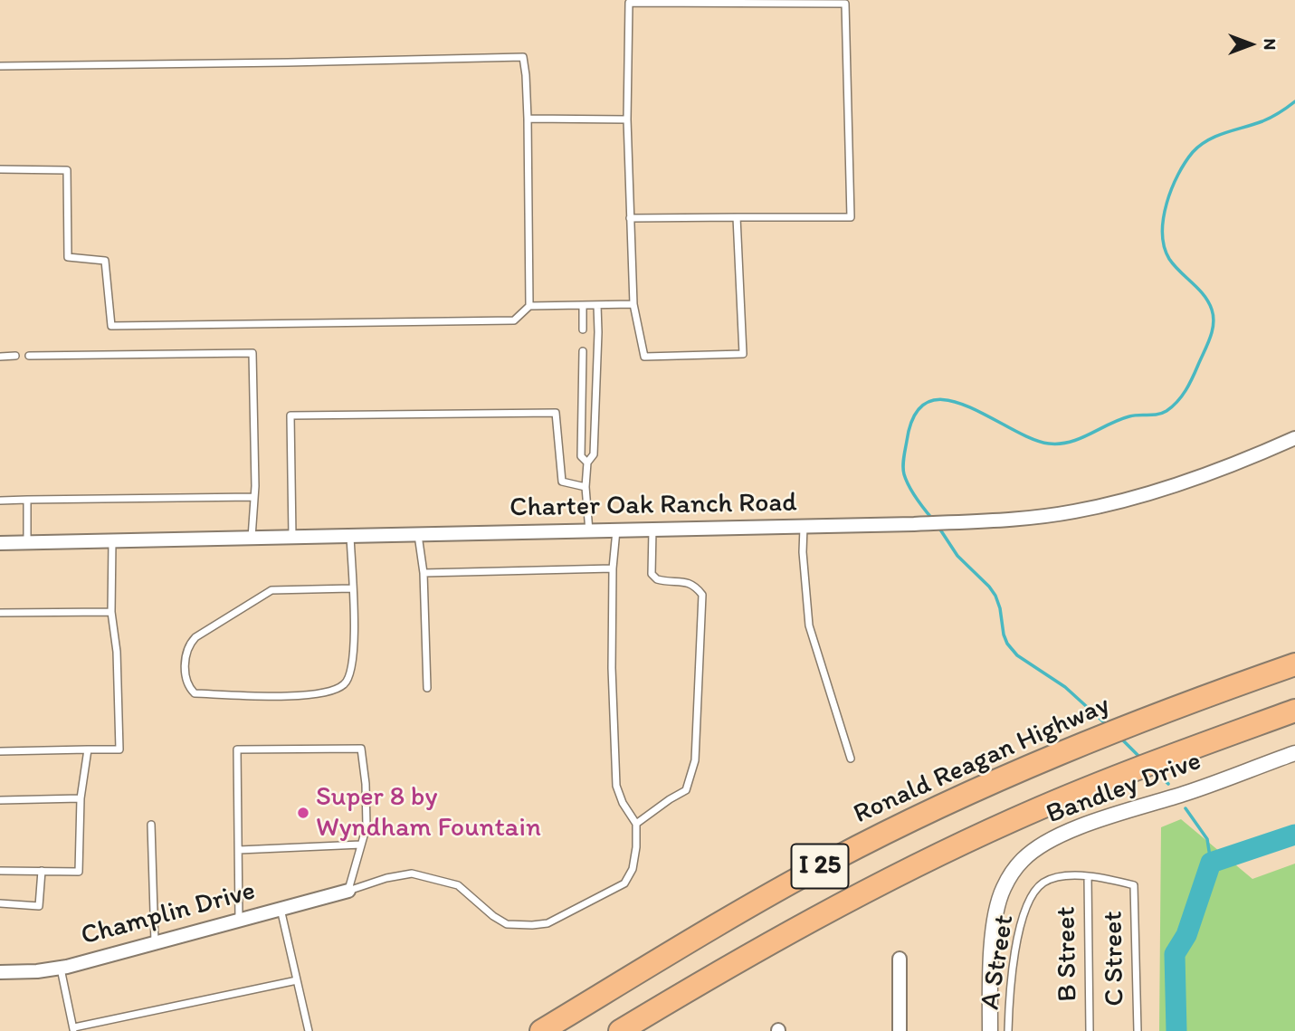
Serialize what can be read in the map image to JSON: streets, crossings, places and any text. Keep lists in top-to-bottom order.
{
  "streets": {
    "highway": ["Ronald Reagan Highway", "I 25"],
    "street": ["Charter Oak Ranch Road", "Bandley Drive", "Champlin Drive"],
    "lane": ["B Street", "C Street", "A Street"]
  },
  "crossings": [
    ["B Street", "A Street"],
    ["C Street", "A Street"]
  ],
  "places": ["Super 8 by Wyndham Fountain"],
  "north": "right"
}
